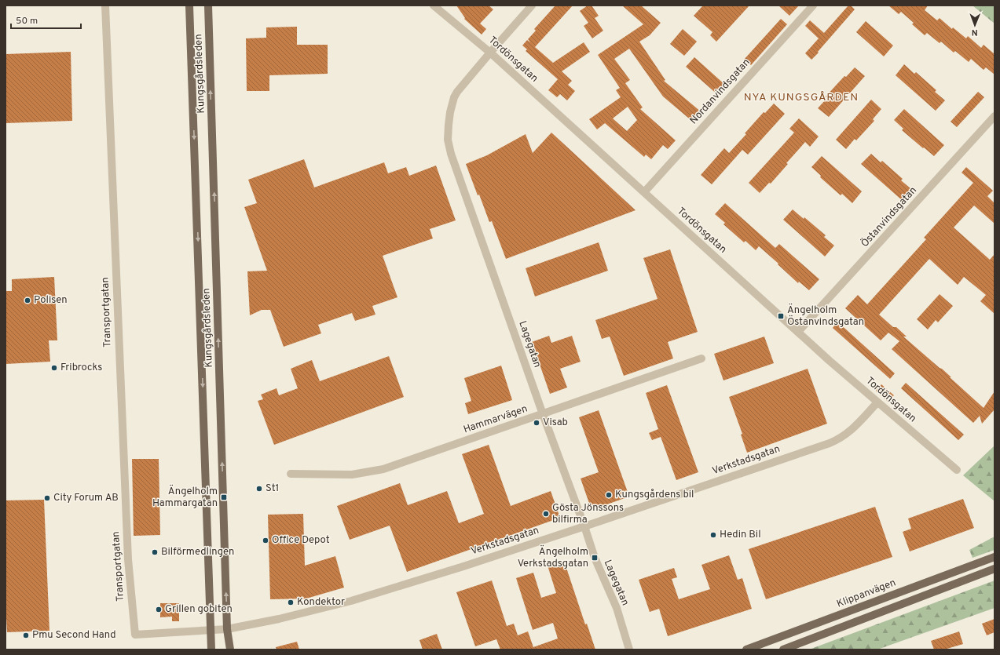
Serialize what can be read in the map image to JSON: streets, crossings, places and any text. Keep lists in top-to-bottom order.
{
  "streets": {
    "main road": ["Kungsgårdsleden", "Klippanvägen"],
    "street": [
      "Tordönsgatan",
      "Nordanvindsgatan",
      "Östanvindsgatan",
      "Transportgatan",
      "Lagegatan",
      "Hammarvägen",
      "Verkstadsgatan"
    ]
  },
  "crossings": [
    ["Tordönsgatan", "Nordanvindsgatan"],
    ["Tordönsgatan", "Östanvindsgatan"],
    ["Tordönsgatan", "Lagegatan"],
    ["Tordönsgatan", "Verkstadsgatan"],
    ["Kungsgårdsleden", "Transportgatan"],
    ["Kungsgårdsleden", "Verkstadsgatan"],
    ["Transportgatan", "Verkstadsgatan"],
    ["Lagegatan", "Hammarvägen"],
    ["Lagegatan", "Verkstadsgatan"]
  ],
  "districts": ["NYA KUNGSGÅRDEN"],
  "places": {
    "other": [
      "Polisen",
      "Fribrocks",
      "Visab",
      "St1",
      "Kungsgårdens bil",
      "City Forum AB",
      "Gösta Jönssons bilfirma",
      "Hedin Bil",
      "Office Depot",
      "Bilförmedlingen",
      "Kondektor",
      "Grillen gobiten",
      "Pmu Second Hand"
    ],
    "transit": ["Ängelholm Östanvindsgatan", "Ängelholm Hammargatan", "Ängelholm Verkstadsgatan"]
  },
  "scale_bar": "50 m",
  "north": "bottom"
}
